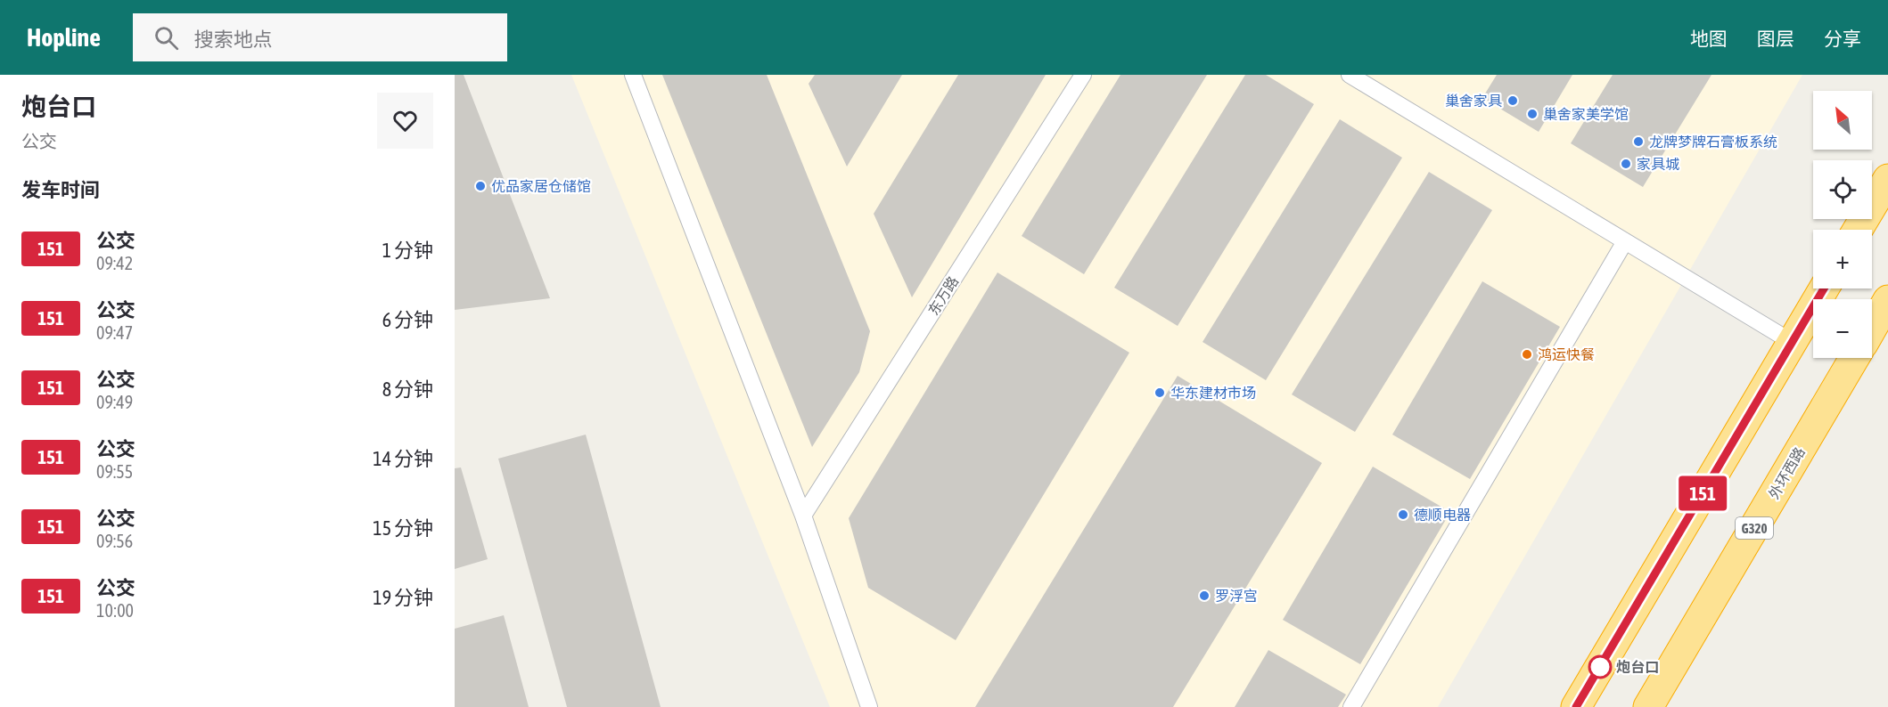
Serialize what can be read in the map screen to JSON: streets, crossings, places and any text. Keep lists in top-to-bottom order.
{
  "streets": {
    "highway": ["外环西路", "G320"],
    "lane": ["东万路"]
  },
  "places": [
    "巢舍家具",
    "巢舍家美学馆",
    "龙牌梦牌石膏板系统",
    "家具城",
    "优品家居仓储馆",
    "鸿运快餐",
    "华东建材市场",
    "德顺电器",
    "罗浮宫",
    "炮台口"
  ],
  "lines": ["bus line 151"],
  "north": "top left",
  "page": {
    "header": "Hopline",
    "search": "搜索地点",
    "nav": ["地图", "图层", "分享"],
    "heading": [
      ["炮台口", "公交"],
      "发车时间"
    ],
    "on_map": "151",
    "map_buttons": ["+", "−"],
    "list": [
      {
        "mark": "151",
        "name": "公交",
        "note": "09:42",
        "value": "1 分钟"
      },
      {
        "mark": "151",
        "name": "公交",
        "note": "09:47",
        "value": "6 分钟"
      },
      {
        "mark": "151",
        "name": "公交",
        "note": "09:49",
        "value": "8 分钟"
      },
      {
        "mark": "151",
        "name": "公交",
        "note": "09:55",
        "value": "14 分钟"
      },
      {
        "mark": "151",
        "name": "公交",
        "note": "09:56",
        "value": "15 分钟"
      },
      {
        "mark": "151",
        "name": "公交",
        "note": "10:00",
        "value": "19 分钟"
      }
    ]
  }
}
